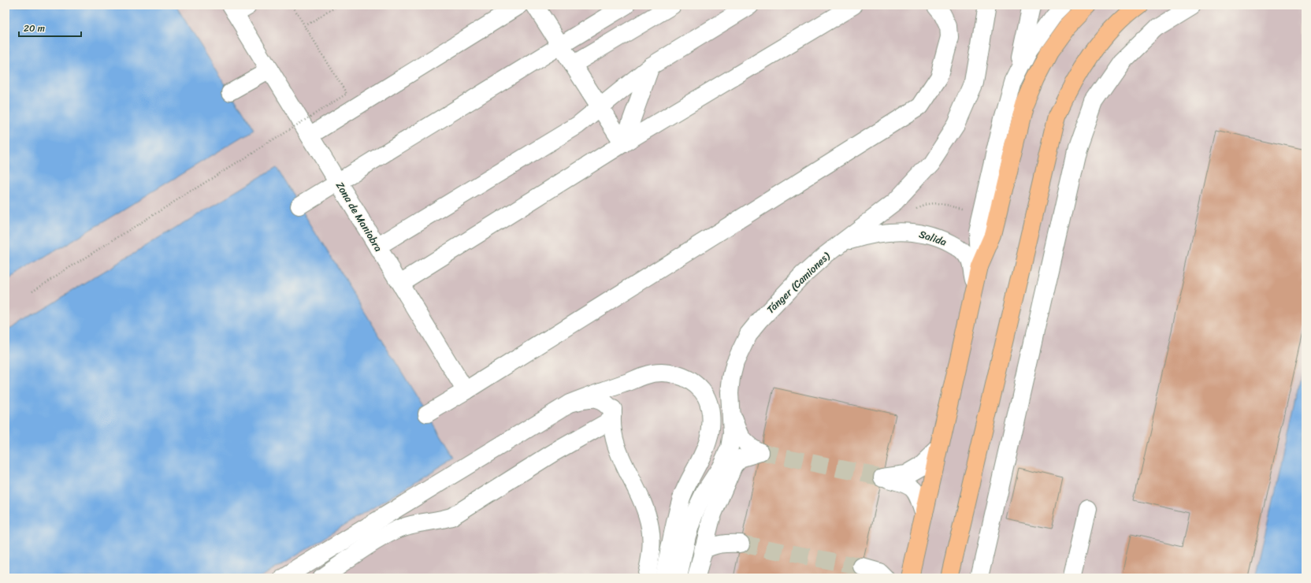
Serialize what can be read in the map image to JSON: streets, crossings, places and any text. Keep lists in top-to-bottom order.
{
  "streets": {
    "street": ["Zona de Maniobra", "Salida", "Tánger (Camiones)"]
  },
  "crossings": [
    ["Salida", "Tánger (Camiones)"]
  ],
  "scale_bar": "20 m"
}
